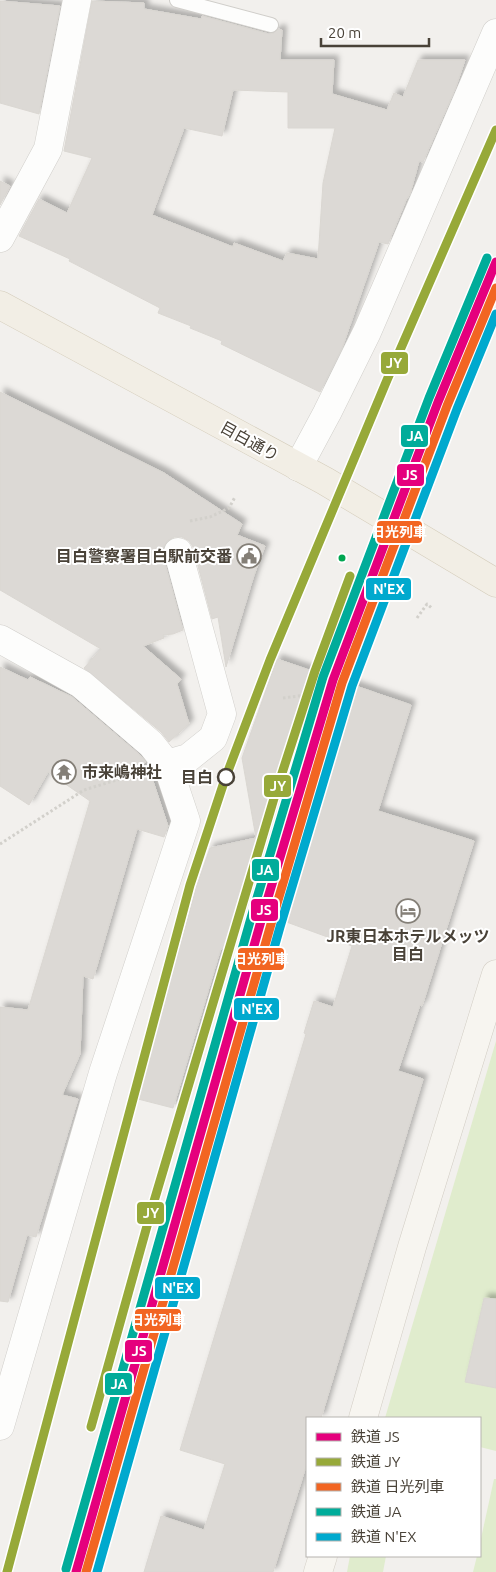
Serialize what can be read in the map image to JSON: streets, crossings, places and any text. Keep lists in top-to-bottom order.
{
  "streets": {
    "main road": ["目白通り"]
  },
  "places": {
    "public building": ["目白警察署目白駅前交番"],
    "temple": ["市来嶋神社"],
    "other": ["目白"],
    "hotel": ["JR東日本ホテルメッツ 目白"]
  },
  "lines": [
    "rail line JY",
    "rail line JA",
    "rail line JS",
    "rail line 日光列車",
    "rail line N'EX"
  ],
  "legend": [
    "鉄道 JS",
    "鉄道 JY",
    "鉄道 日光列車",
    "鉄道 JA",
    "鉄道 N'EX"
  ],
  "scale_bar": "20 m"
}
